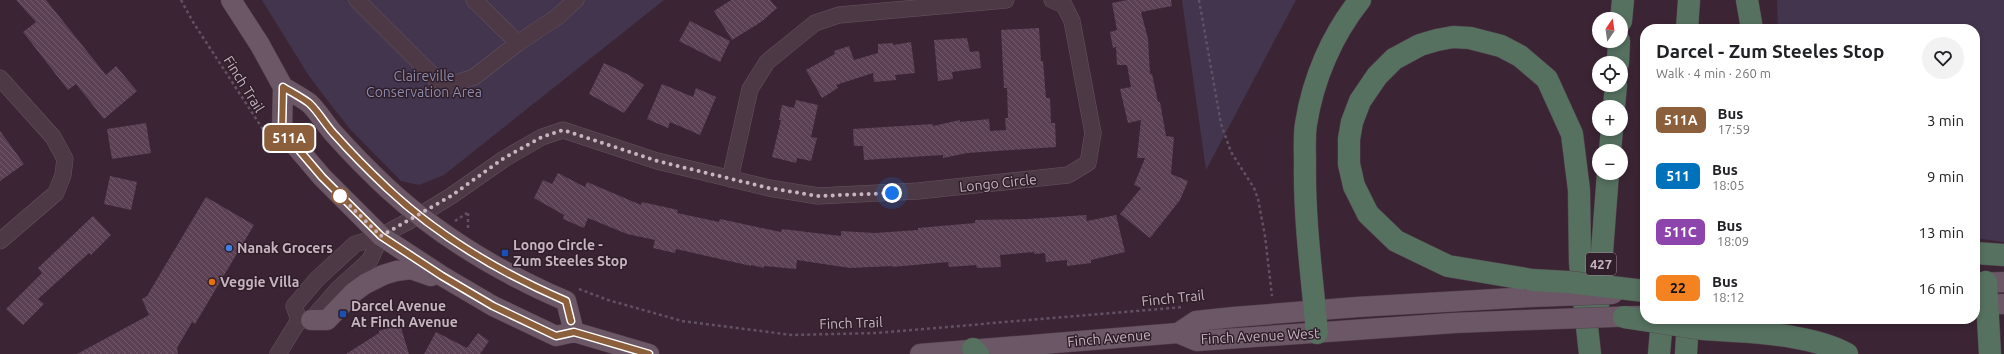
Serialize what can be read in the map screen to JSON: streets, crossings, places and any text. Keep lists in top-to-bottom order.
{
  "streets": {
    "highway": ["427"],
    "main road": ["Finch Avenue West", "Finch Avenue"],
    "street": ["Longo Circle"],
    "path": ["Finch Trail"]
  },
  "crossings": [
    ["Finch Avenue West", "Finch Avenue"]
  ],
  "parks": ["Claireville Conservation Area"],
  "places": {
    "other": ["Nanak Grocers", "Veggie Villa"],
    "transit": ["Longo Circle - Zum Steeles Stop", "Darcel Avenue At Finch Avenue"]
  },
  "lines": ["bus line 511A"],
  "north": "top",
  "page": {
    "on_map": "511A",
    "map_buttons": ["+", "−"],
    "heading": ["Darcel - Zum Steeles Stop", "Walk · 4 min · 260 m"],
    "list": [
      {
        "mark": "511A",
        "name": "Bus",
        "note": "17:59",
        "value": "3 min"
      },
      {
        "mark": "511",
        "name": "Bus",
        "note": "18:05",
        "value": "9 min"
      },
      {
        "mark": "511C",
        "name": "Bus",
        "note": "18:09",
        "value": "13 min"
      },
      {
        "mark": "22",
        "name": "Bus",
        "note": "18:12",
        "value": "16 min"
      }
    ]
  }
}
